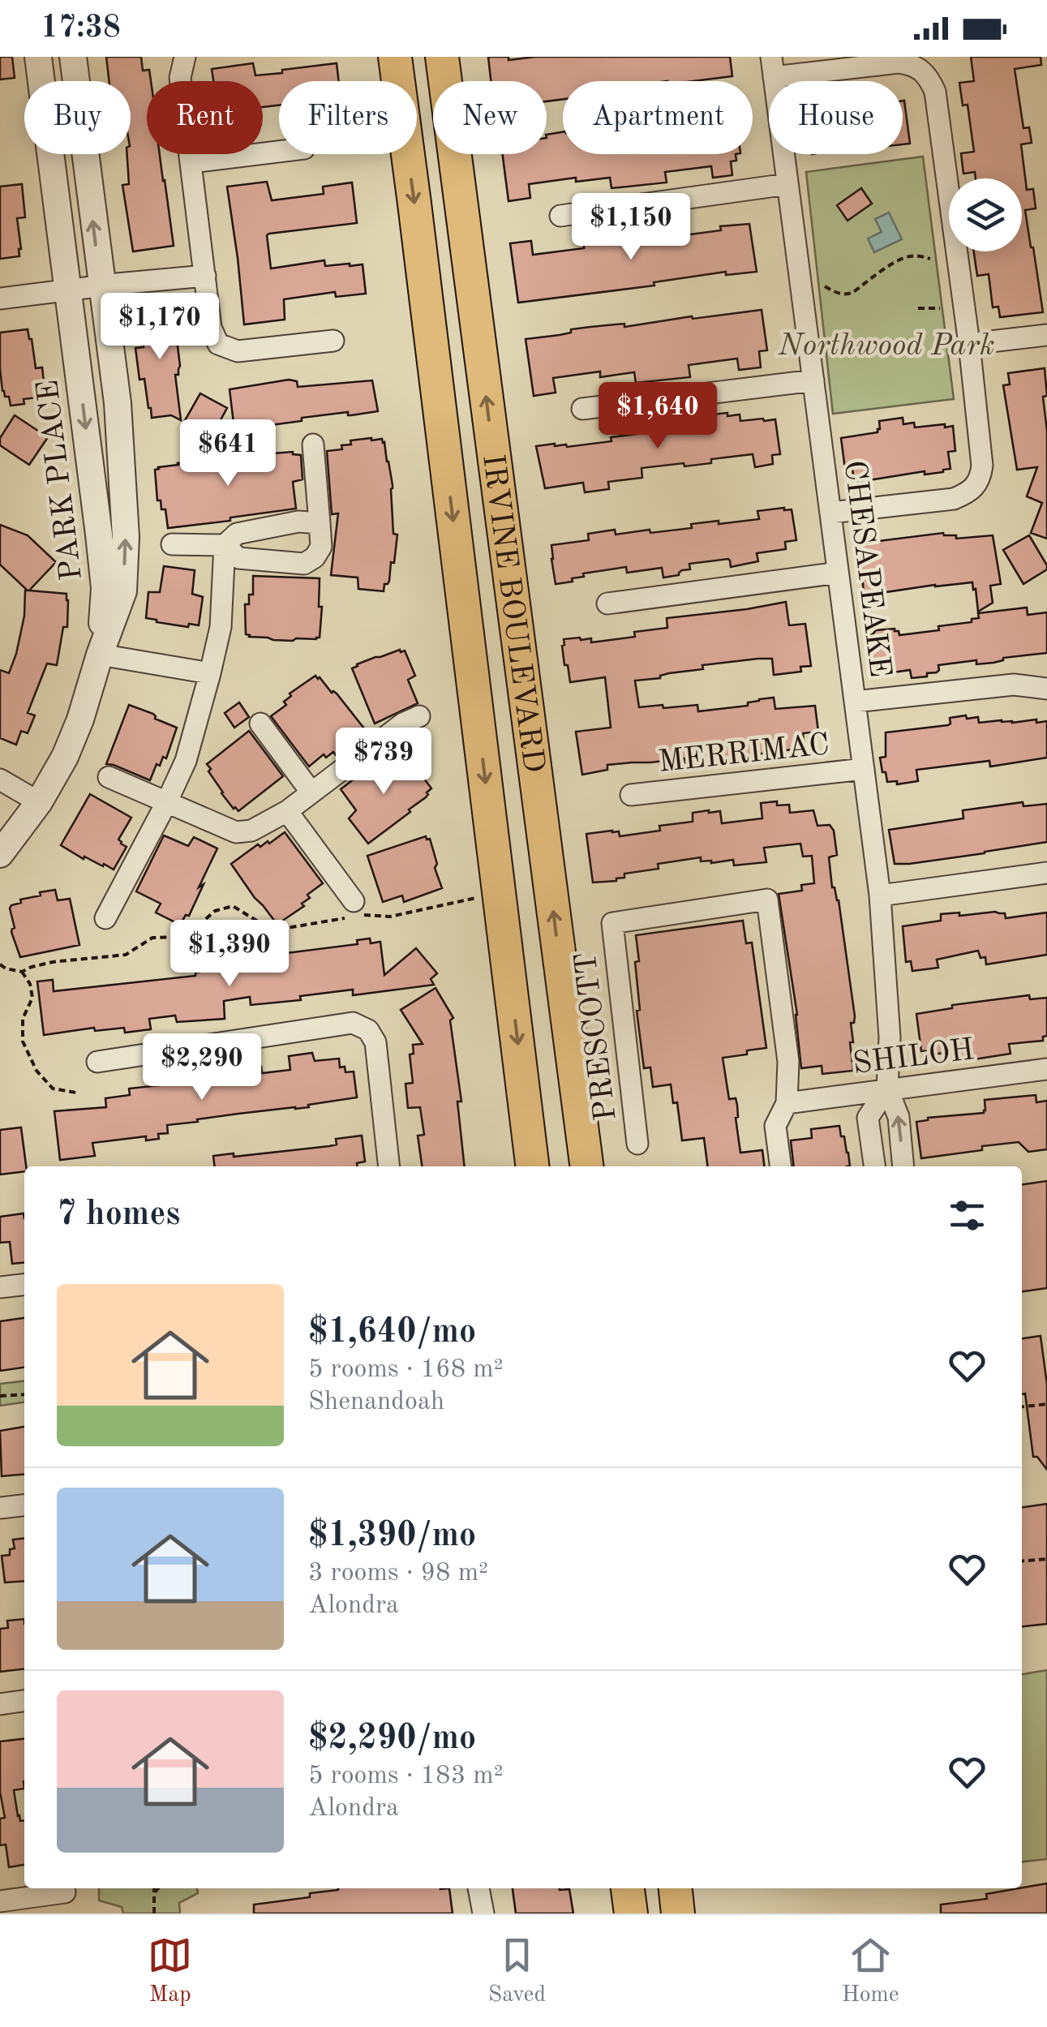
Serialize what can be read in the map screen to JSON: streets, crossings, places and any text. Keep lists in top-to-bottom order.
{
  "streets": {
    "main road": ["IRVINE BOULEVARD"],
    "street": [
      "PARK PLACE",
      "CHESAPEAKE",
      "MERRIMAC",
      "PRESCOTT",
      "SHILOH"
    ]
  },
  "crossings": [
    ["CHESAPEAKE", "MERRIMAC"],
    ["CHESAPEAKE", "SHILOH"],
    ["PRESCOTT", "SHILOH"]
  ],
  "parks": ["Northwood Park"],
  "page": {
    "status": "17:38",
    "chip": [
      "Buy",
      "Rent",
      "Filters",
      "New",
      "Apartment",
      "House"
    ],
    "price": [
      "$1,150",
      "$1,170",
      "$1,640",
      "$641",
      "$739",
      "$1,390",
      "$2,290"
    ],
    "heading": "7 homes",
    "list": [
      {
        "name": "$1,640/mo",
        "note": "5 rooms · 168 m² · Shenandoah"
      },
      {
        "name": "$1,390/mo",
        "note": "3 rooms · 98 m² · Alondra"
      },
      {
        "name": "$2,290/mo",
        "note": "5 rooms · 183 m² · Alondra"
      }
    ],
    "tabs": ["Map", "Saved", "Home"]
  }
}
